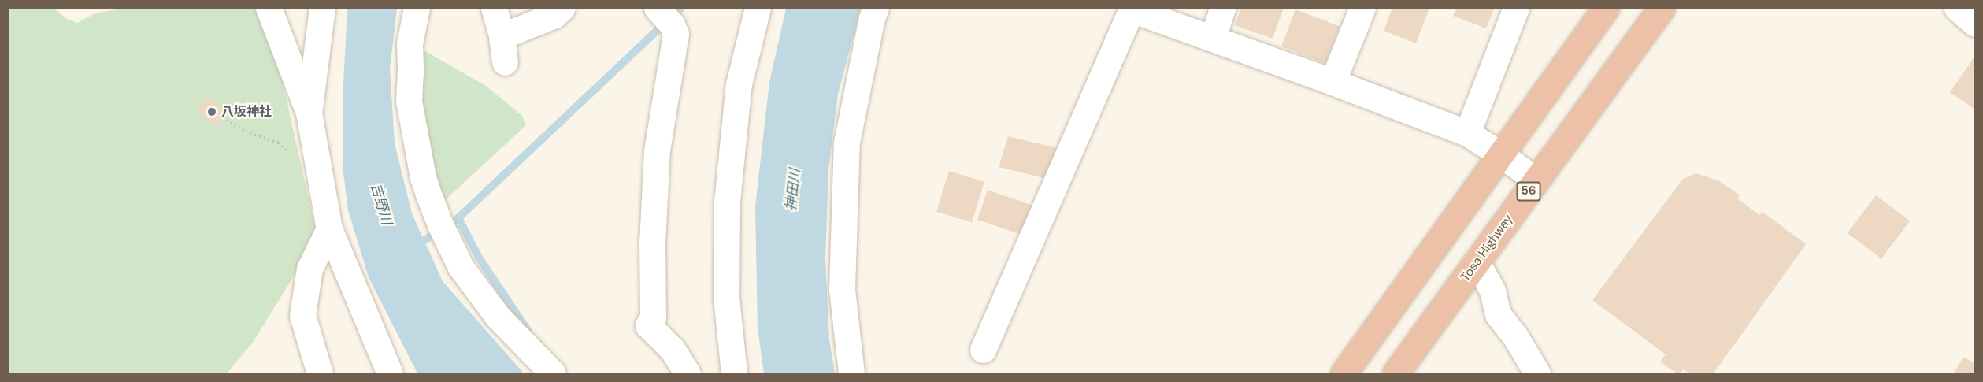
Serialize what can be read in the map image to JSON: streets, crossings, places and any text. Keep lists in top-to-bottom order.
{
  "streets": {
    "highway": ["56", "Tosa Highway"]
  },
  "water": ["神田川", "吉野川"],
  "places": ["八坂神社"]
}
